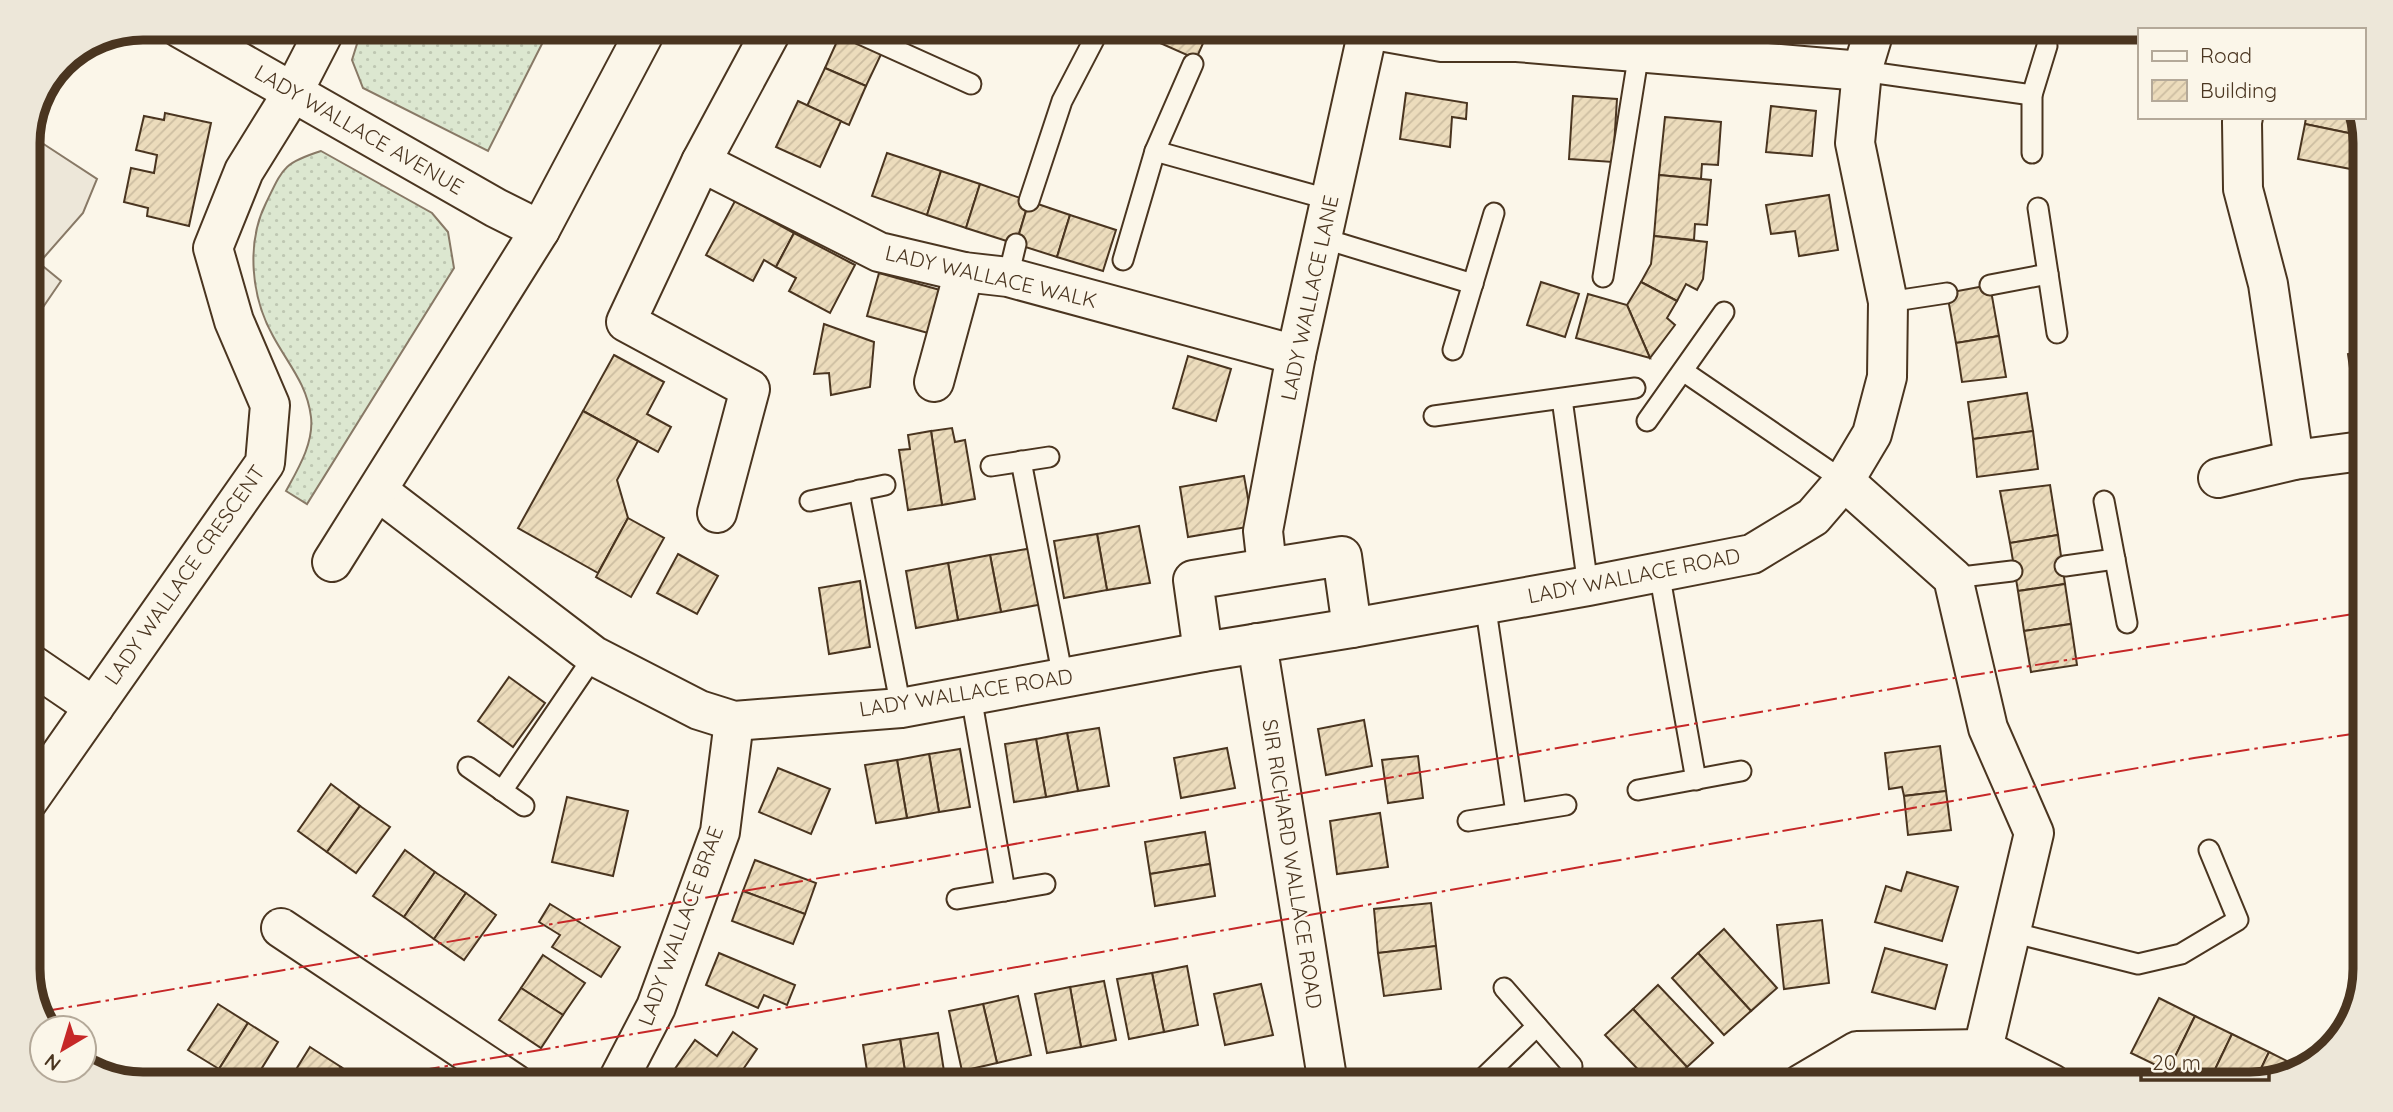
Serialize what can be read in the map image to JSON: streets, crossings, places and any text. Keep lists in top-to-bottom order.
{
  "streets": {
    "street": [
      "LADY WALLACE AVENUE",
      "LADY WALLACE WALK",
      "LADY WALLACE LANE",
      "LADY WALLACE CRESCENT",
      "LADY WALLACE ROAD",
      "SIR RICHARD WALLACE ROAD",
      "LADY WALLACE BRAE"
    ]
  },
  "crossings": [
    ["LADY WALLACE AVENUE", "LADY WALLACE CRESCENT"],
    ["LADY WALLACE WALK", "LADY WALLACE LANE"],
    ["LADY WALLACE ROAD", "SIR RICHARD WALLACE ROAD"],
    ["LADY WALLACE ROAD", "LADY WALLACE BRAE"]
  ],
  "legend": ["Road", "Building"],
  "scale_bar": "20 m",
  "north": "bottom left"
}
